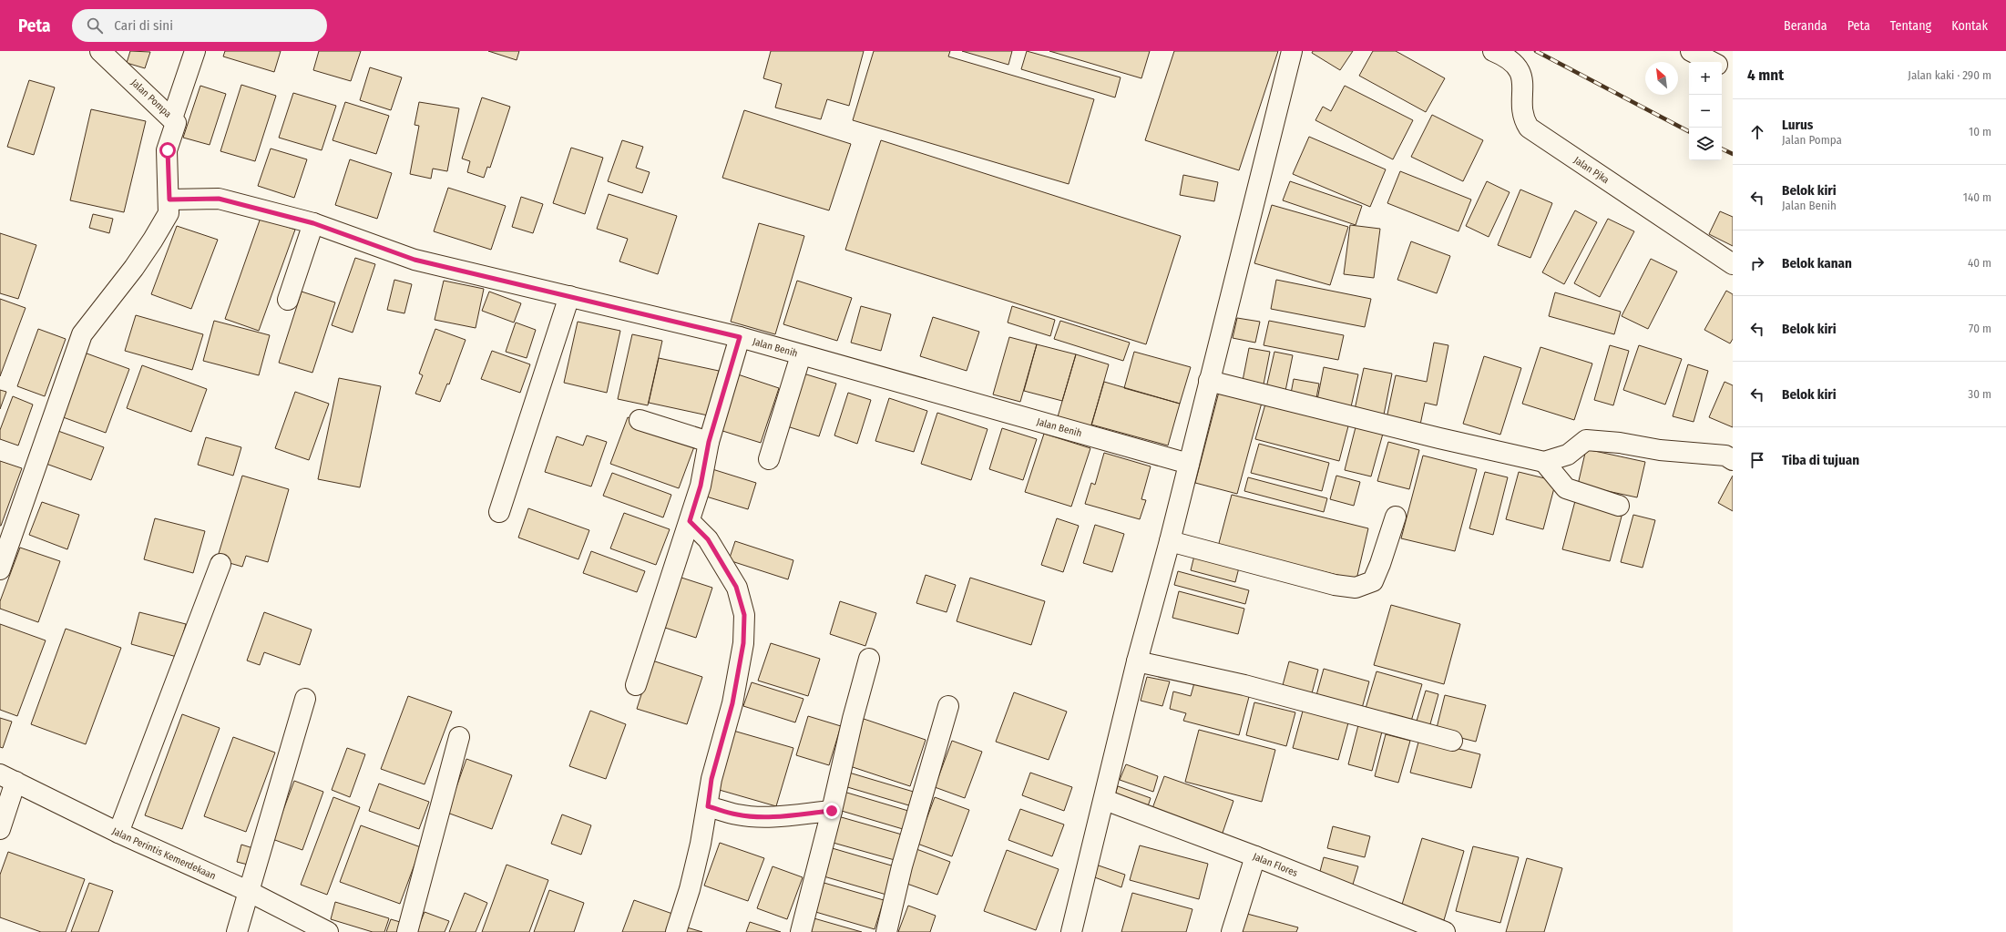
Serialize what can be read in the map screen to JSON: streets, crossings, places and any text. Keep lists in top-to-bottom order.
{
  "streets": {
    "street": [
      "Jalan Pompa",
      "Jalan Pjka",
      "Jalan Benih",
      "Jalan Perintis Kemerdekaan",
      "Jalan Flores"
    ]
  },
  "crossings": [
    ["Jalan Pompa", "Jalan Benih"]
  ],
  "north": "top left",
  "page": {
    "header": "Peta",
    "search": "Cari di sini",
    "nav": [
      "Beranda",
      "Peta",
      "Tentang",
      "Kontak"
    ],
    "heading": ["4 mnt", "Jalan kaki · 290 m"],
    "map_buttons": ["+", "−"],
    "list": [
      ["Lurus", "Jalan Pompa", "10 m"],
      ["Belok kiri", "Jalan Benih", "140 m"],
      ["Belok kanan", "40 m"],
      ["Belok kiri", "70 m"],
      ["Belok kiri", "30 m"],
      "Tiba di tujuan"
    ]
  }
}
